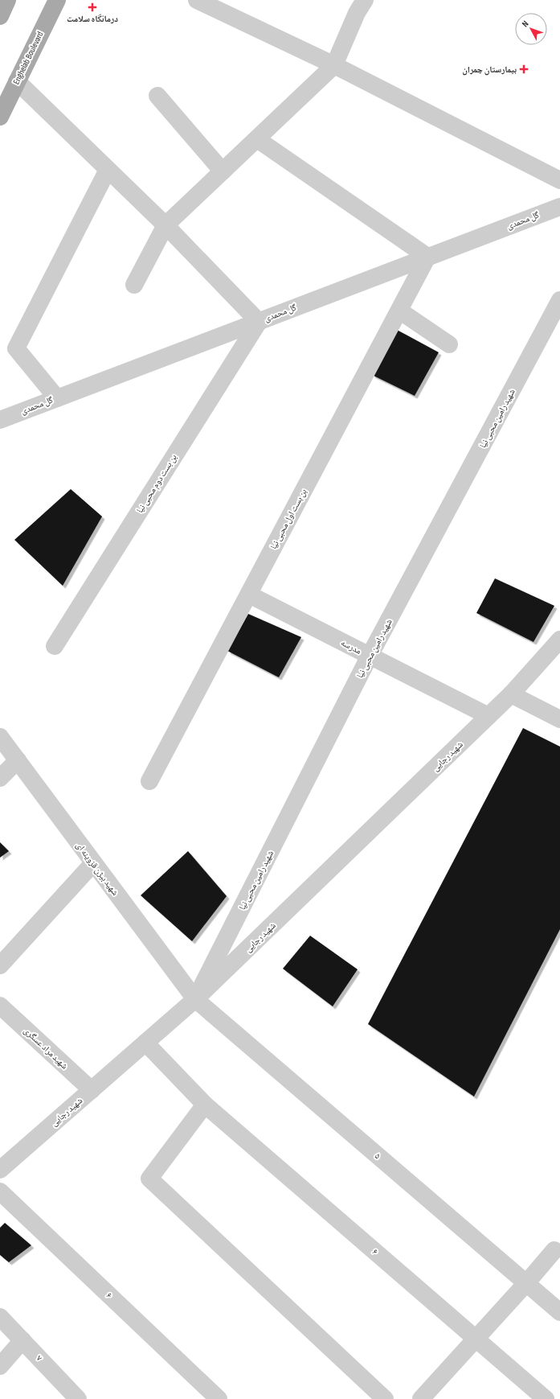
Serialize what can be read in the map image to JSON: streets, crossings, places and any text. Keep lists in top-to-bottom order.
{
  "streets": {
    "main road": ["Enghelab Boulevard"],
    "street": [
      "گل محمدی",
      "شهید رامین محبی نیا",
      "بن بست دوم محبی نیا",
      "بن بست اول محبی نیا",
      "مدرسه",
      "شهید رجایی",
      "شهید بیژن قزوینه ای",
      "شهید مراد عسگری",
      "۵",
      "۶",
      "۷"
    ]
  },
  "crossings": [
    ["گل محمدی", "بن بست دوم محبی نیا"],
    ["گل محمدی", "بن بست اول محبی نیا"],
    ["شهید رامین محبی نیا", "مدرسه"],
    ["شهید رامین محبی نیا", "شهید رجایی"],
    ["شهید رامین محبی نیا", "شهید بیژن قزوینه ای"],
    ["شهید رامین محبی نیا", "۵"],
    ["بن بست اول محبی نیا", "مدرسه"],
    ["مدرسه", "شهید رجایی"],
    ["شهید رجایی", "شهید بیژن قزوینه ای"],
    ["شهید رجایی", "شهید مراد عسگری"],
    ["شهید رجایی", "۵"],
    ["شهید رجایی", "۶"],
    ["شهید بیژن قزوینه ای", "۵"]
  ],
  "places": {
    "health": ["درمانگاه سلامت", "بیمارستان چمران"]
  },
  "north": "top left"
}
